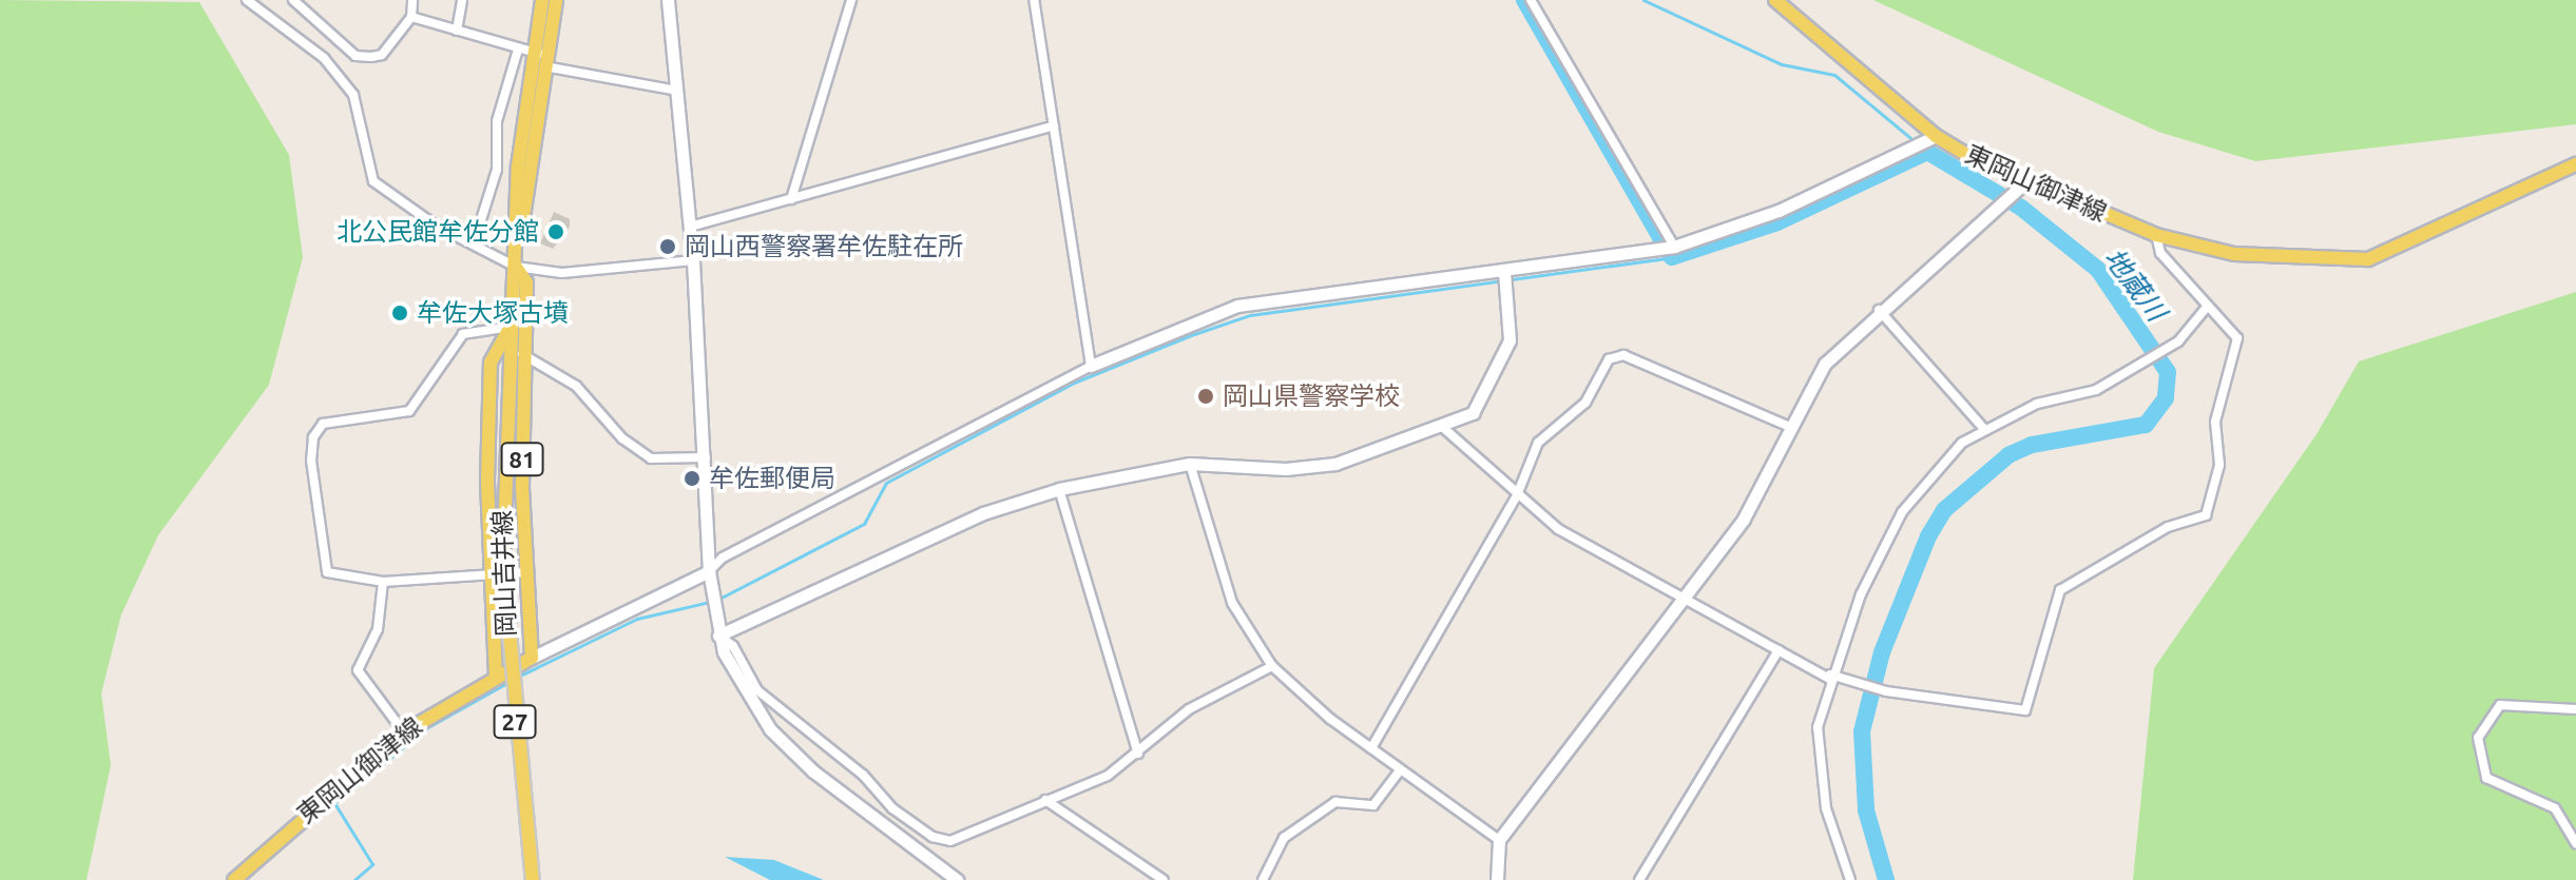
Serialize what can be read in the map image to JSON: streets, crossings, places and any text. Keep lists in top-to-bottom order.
{
  "streets": {
    "main road": [
      "東岡山御津線",
      "81",
      "岡山吉井線",
      "27"
    ]
  },
  "crossings": [
    ["東岡山御津線", "81"],
    ["81", "岡山吉井線"]
  ],
  "water": ["地蔵川"],
  "places": [
    "北公民館牟佐分館",
    "岡山西警察署牟佐駐在所",
    "牟佐大塚古墳",
    "岡山県警察学校",
    "牟佐郵便局"
  ]
}
